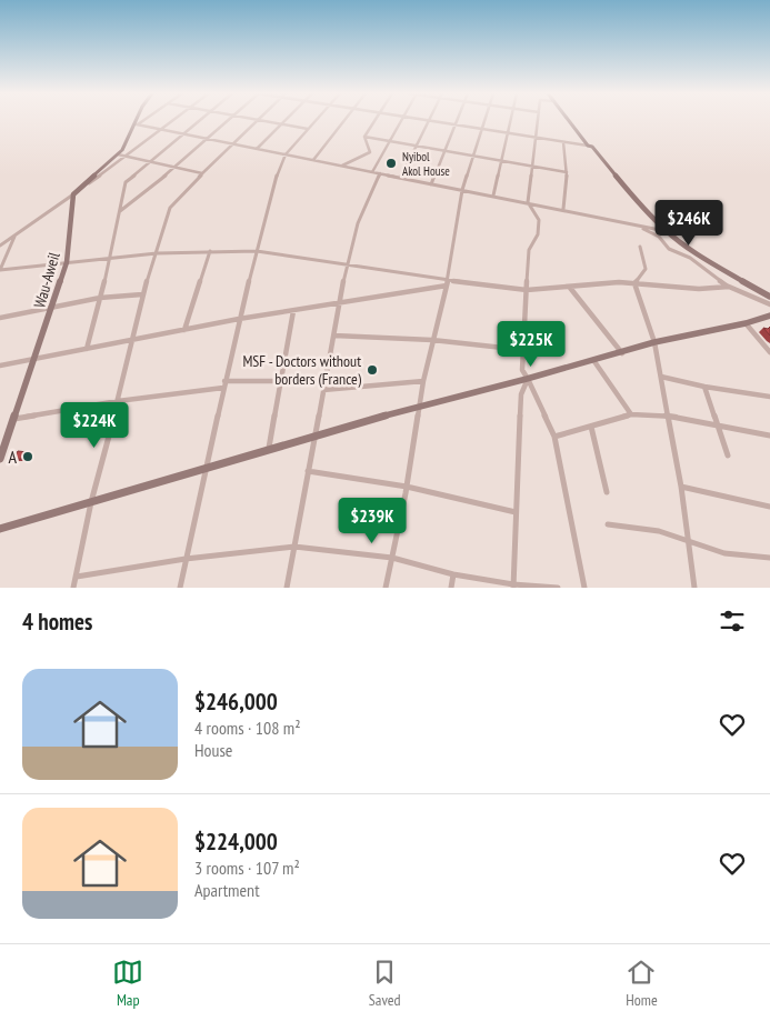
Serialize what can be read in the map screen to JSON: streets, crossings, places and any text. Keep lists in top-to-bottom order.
{
  "streets": {
    "street": ["Wau-Aweil"]
  },
  "places": ["Nyibol Akol House", "MSF - Doctors without borders (France)", "A"],
  "page": {
    "price": [
      "$246K",
      "$225K",
      "$224K",
      "$239K"
    ],
    "heading": "4 homes",
    "list": [
      {
        "name": "$246,000",
        "note": "4 rooms · 108 m² · House"
      },
      {
        "name": "$224,000",
        "note": "3 rooms · 107 m² · Apartment"
      }
    ],
    "tabs": ["Map", "Saved", "Home"]
  }
}
